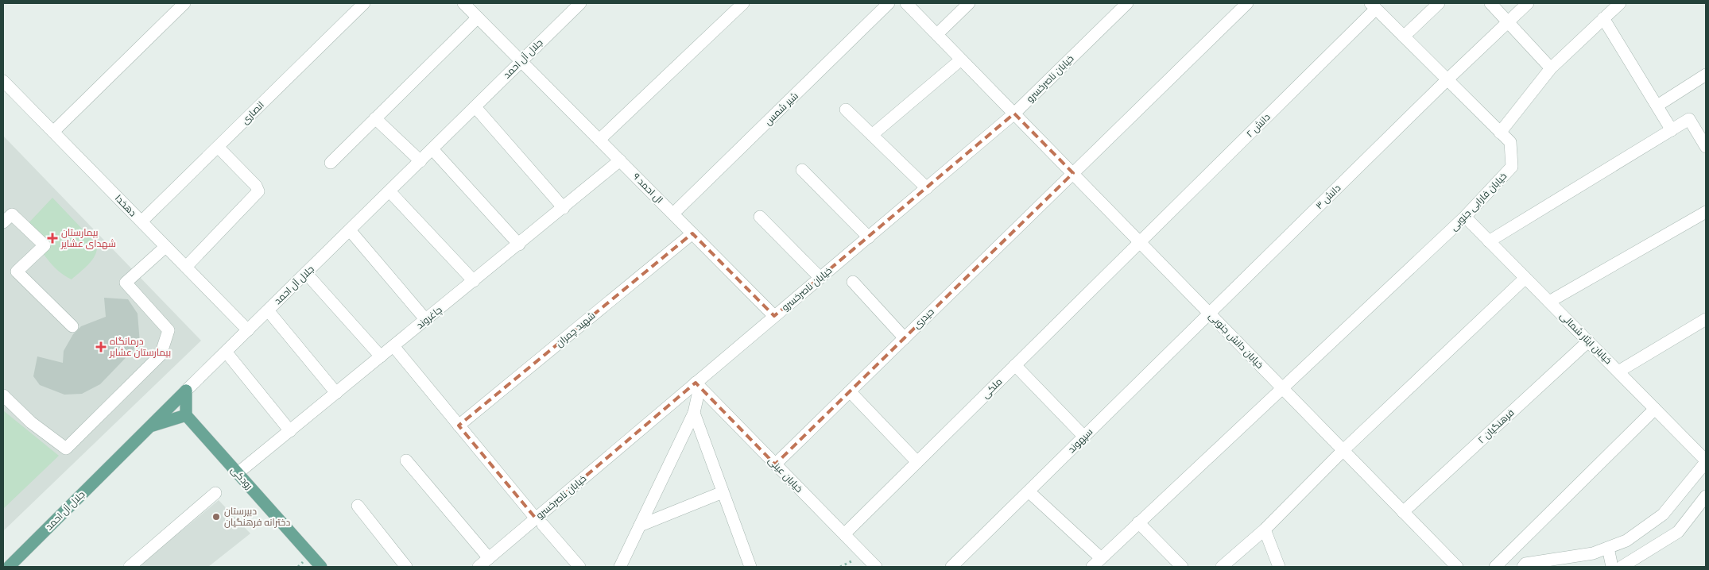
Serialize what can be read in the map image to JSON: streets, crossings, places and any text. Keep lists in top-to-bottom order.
{
  "streets": {
    "main road": ["جلال آل احمد", "رودکی"],
    "street": [
      "خیابان ناصرخسرو",
      "شیر شمس",
      "انصاری",
      "دانش ۲",
      "ال احمد ۹",
      "دانش ۳",
      "خیابان فارابی جنوبی",
      "دهخدا",
      "چاغروند",
      "حیدری",
      "شهید چمران",
      "خیابان ایثار شمالی",
      "خیابان دانش جنوبی",
      "ملکی",
      "فرهنگیان ۲",
      "سپهوند",
      "خیابان عینی"
    ]
  },
  "crossings": [
    ["جلال آل احمد", "ال احمد ۹"],
    ["جلال آل احمد", "دهخدا"],
    ["خیابان ناصرخسرو", "ال احمد ۹"],
    ["خیابان ناصرخسرو", "خیابان دانش جنوبی"],
    ["خیابان ناصرخسرو", "خیابان عینی"],
    ["شیر شمس", "ال احمد ۹"],
    ["انصاری", "دهخدا"],
    ["دانش ۲", "خیابان فارابی جنوبی"],
    ["دانش ۲", "خیابان دانش جنوبی"],
    ["دانش ۲", "ملکی"],
    ["ال احمد ۹", "چاغروند"],
    ["ال احمد ۹", "شهید چمران"],
    ["دانش ۳", "خیابان فارابی جنوبی"],
    ["دانش ۳", "خیابان دانش جنوبی"],
    ["دانش ۳", "سپهوند"],
    ["خیابان فارابی جنوبی", "خیابان ایثار شمالی"],
    ["خیابان فارابی جنوبی", "خیابان دانش جنوبی"],
    ["چاغروند", "رودکی"],
    ["حیدری", "خیابان دانش جنوبی"],
    ["حیدری", "خیابان عینی"],
    ["خیابان ایثار شمالی", "فرهنگیان ۲"],
    ["خیابان دانش جنوبی", "ملکی"],
    ["خیابان دانش جنوبی", "فرهنگیان ۲"],
    ["خیابان دانش جنوبی", "سپهوند"],
    ["ملکی", "خیابان عینی"]
  ],
  "places": {
    "health": ["بیمارستان شهدای عشایر", "درمانگاه بیمارستان عشایر"],
    "other": ["دبیرستان دخترانه فرهنگیان"]
  }
}
